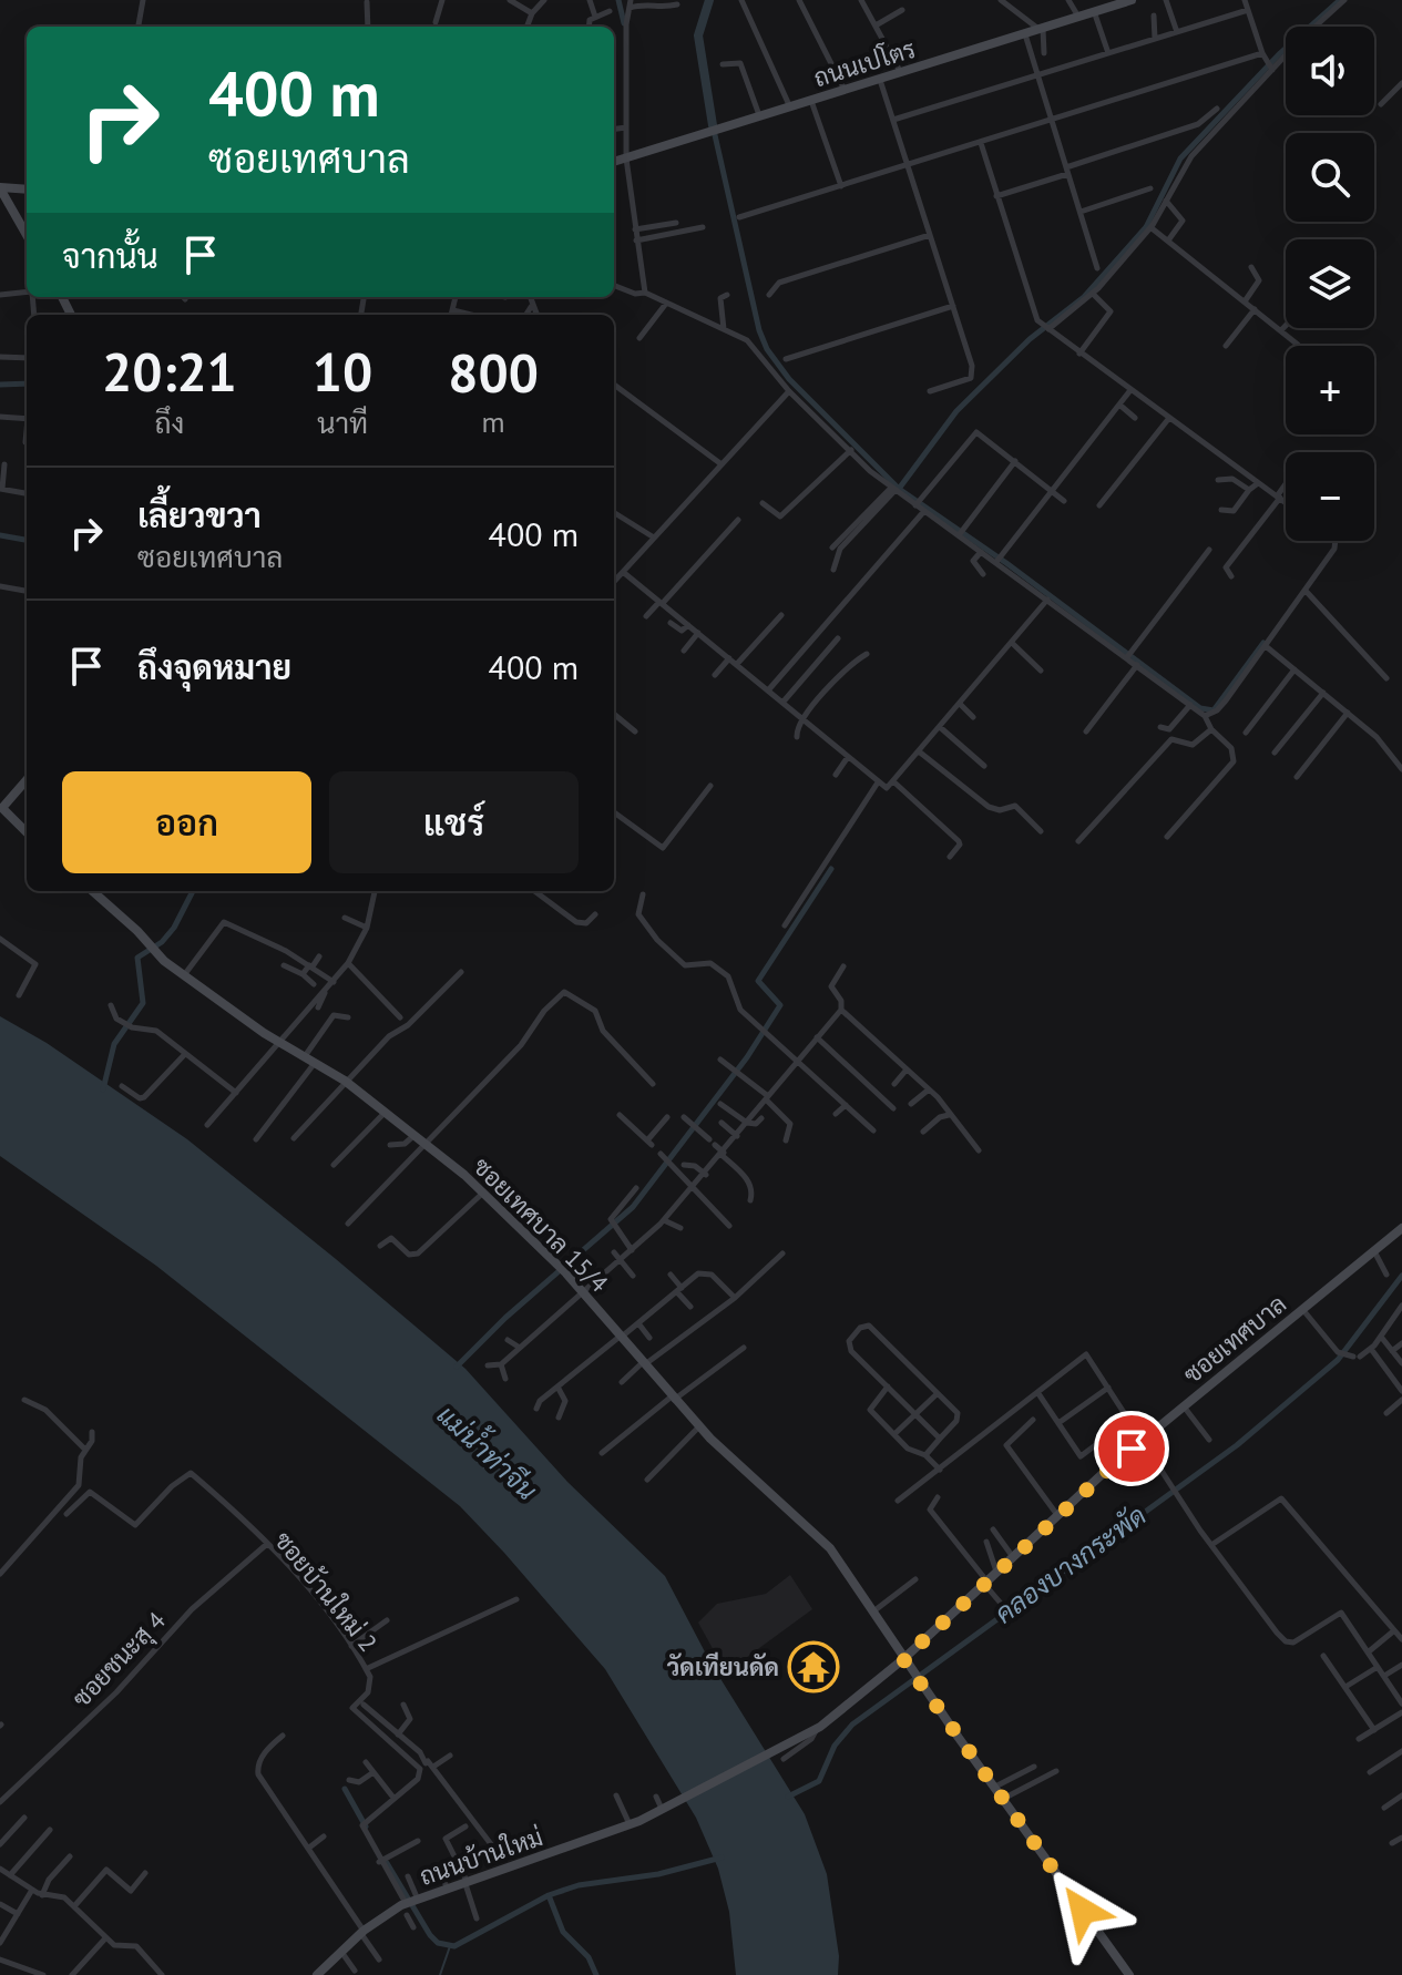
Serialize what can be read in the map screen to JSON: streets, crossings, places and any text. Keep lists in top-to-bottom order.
{
  "streets": {
    "street": [
      "ถนนเปโตร",
      "ซอยเทศบาล 15/4",
      "ซอยเทศบาล",
      "ซอยบ้านใหม่ 2",
      "ซอยชนะสุ 4",
      "ถนนบ้านใหม่"
    ]
  },
  "crossings": [
    ["ซอยเทศบาล 15/4", "ซอยเทศบาล"],
    ["ซอยเทศบาล", "ถนนบ้านใหม่"],
    ["ซอยบ้านใหม่ 2", "ซอยชนะสุ 4"]
  ],
  "water": ["แม่น้ำท่าจีน", "คลองบางกระพัด"],
  "places": {
    "temple": ["วัดเทียนดัด"]
  },
  "page": {
    "map_buttons": ["+", "−"],
    "turn": ["400 m", "ซอยเทศบาล"],
    "then": "จากนั้น",
    "eta": [
      "20:21",
      "ถึง",
      "10",
      "นาที",
      "800",
      "m"
    ],
    "list": [
      {
        "name": "เลี้ยวขวา",
        "note": "ซอยเทศบาล",
        "value": "400 m"
      },
      {
        "name": "ถึงจุดหมาย",
        "value": "400 m"
      }
    ],
    "buttons": ["ออก", "แชร์"]
  }
}
